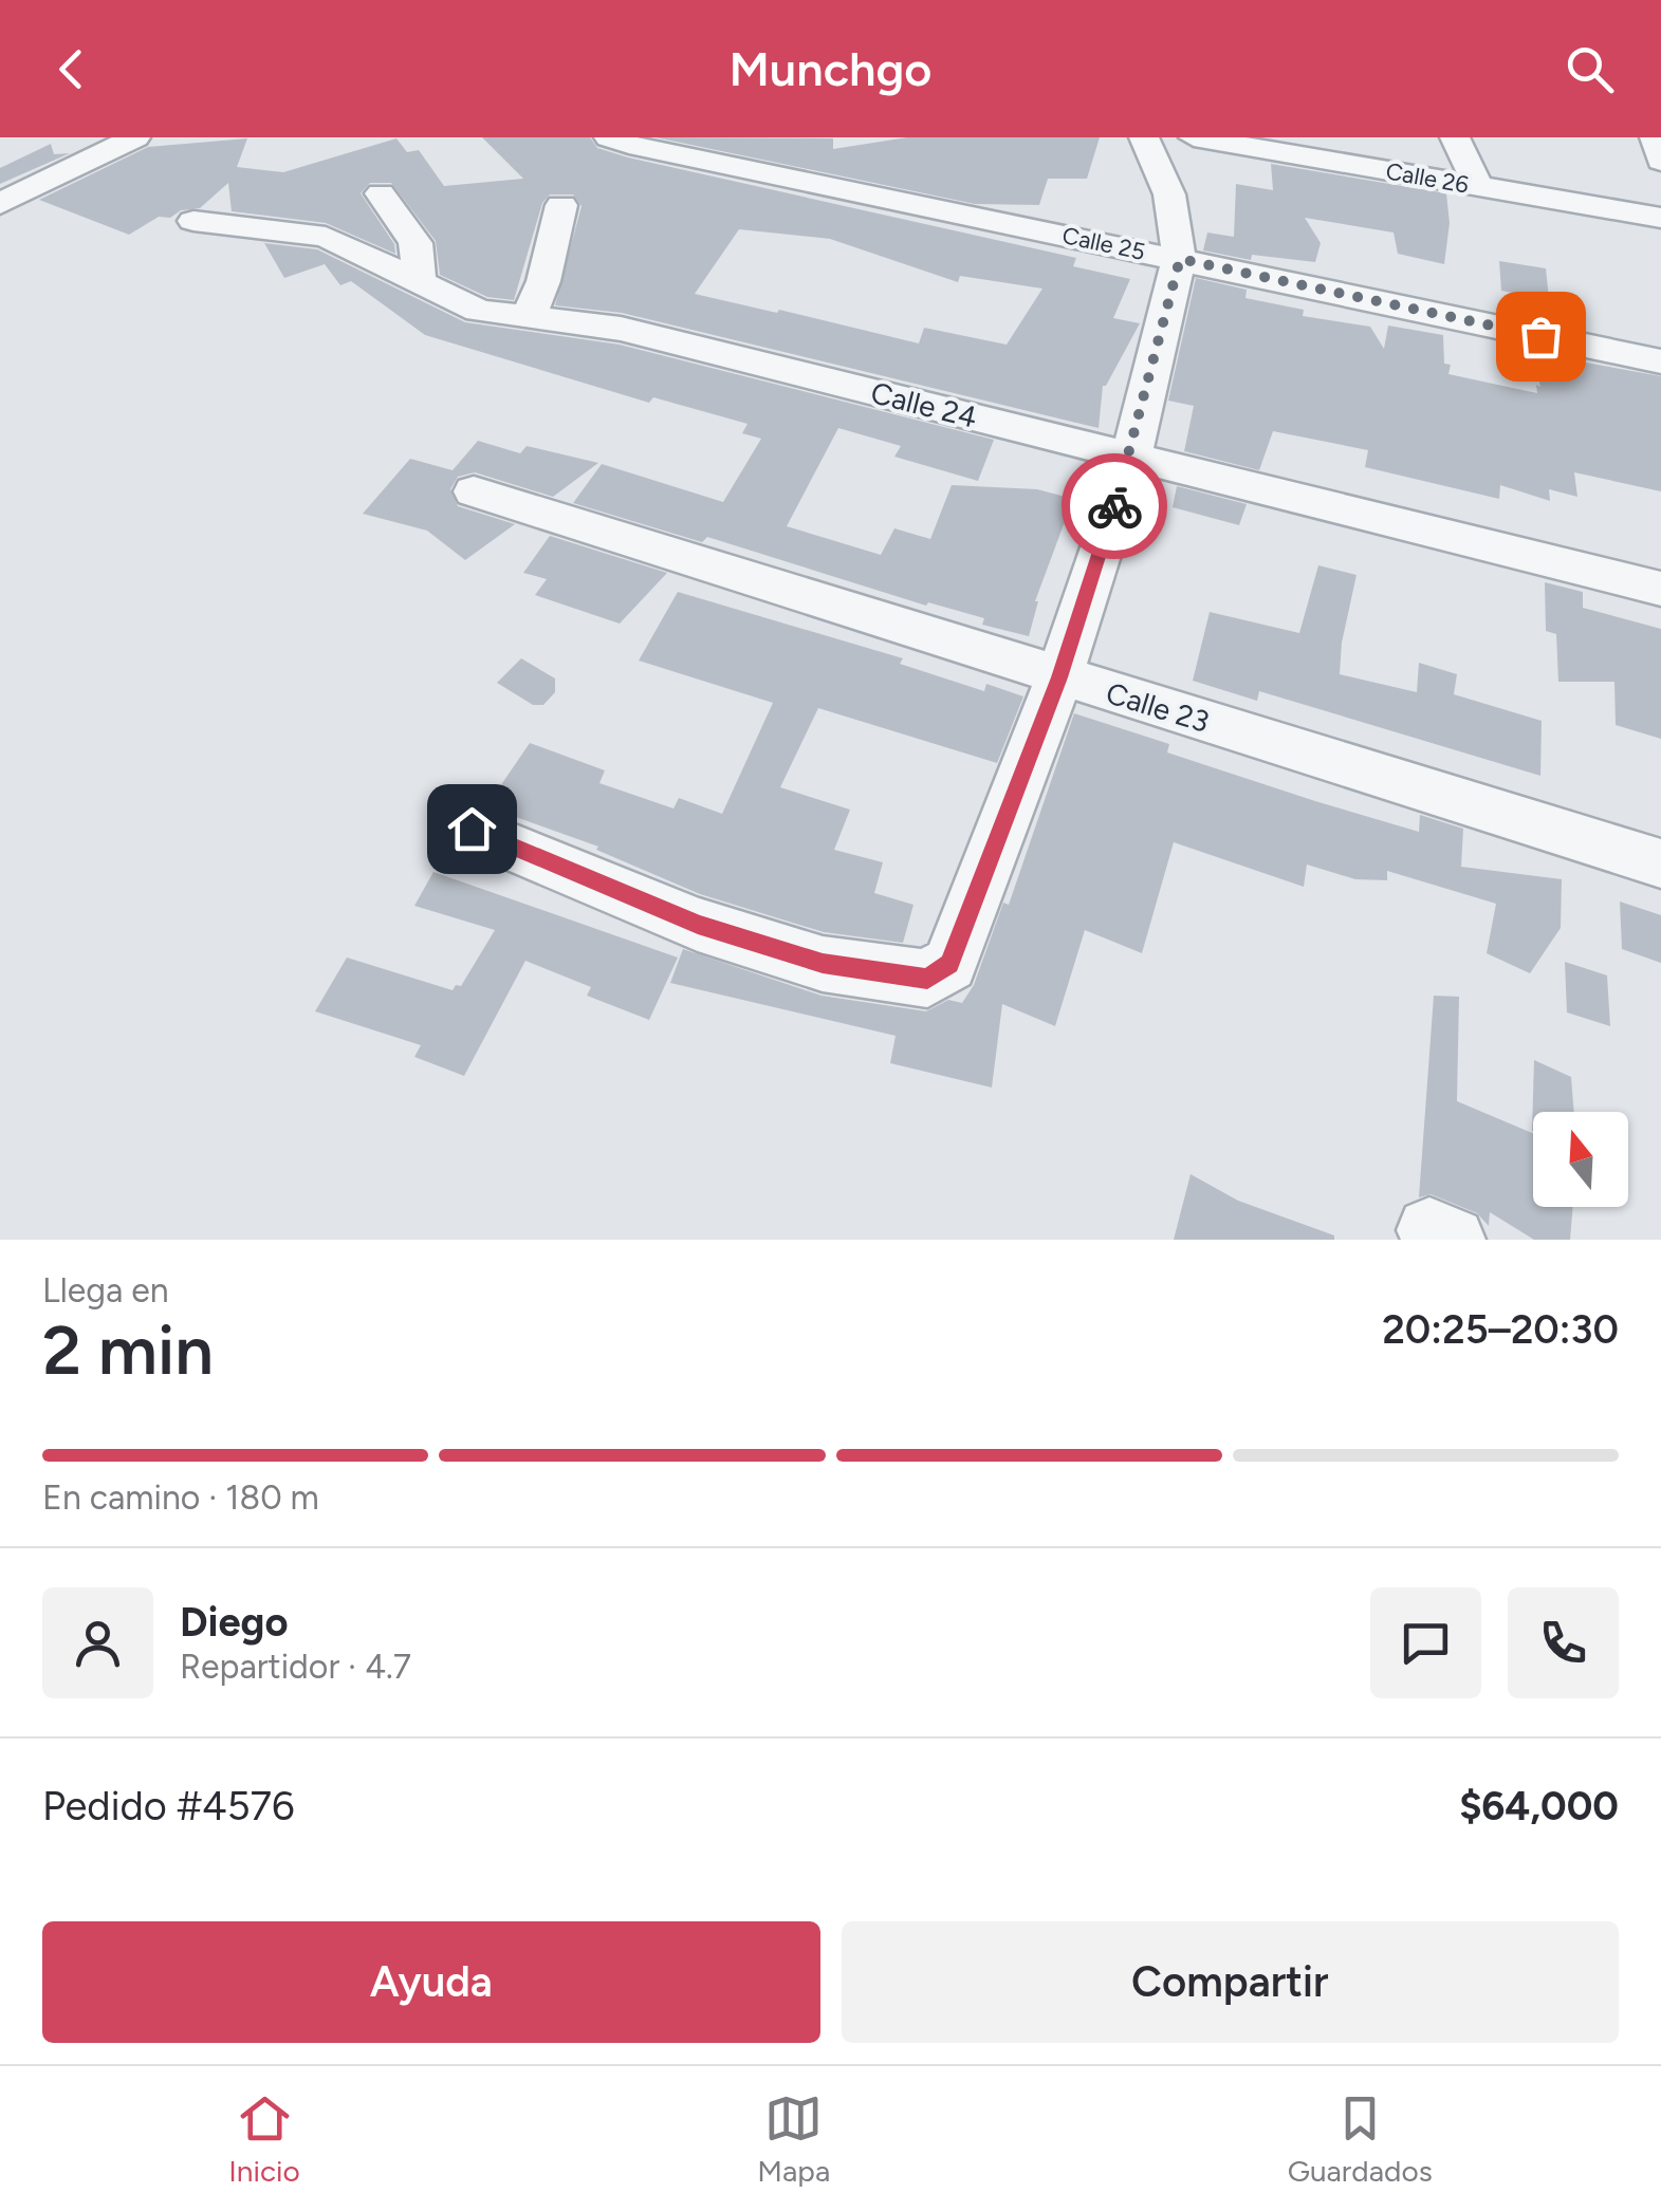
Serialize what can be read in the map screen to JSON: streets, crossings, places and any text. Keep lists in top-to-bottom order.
{
  "streets": {
    "street": [
      "Calle 26",
      "Calle 25",
      "Calle 24",
      "Calle 23"
    ]
  },
  "north": "top",
  "page": {
    "header": "Munchgo",
    "heading": ["2 min", "Llega en", "20:25–20:30"],
    "panel": [
      "Diego",
      "Repartidor · 4.7",
      "Pedido #4576",
      "$64,000"
    ],
    "bar": "En camino · 180 m",
    "buttons": ["Ayuda", "Compartir"],
    "tabs": ["Inicio", "Mapa", "Guardados"]
  }
}
